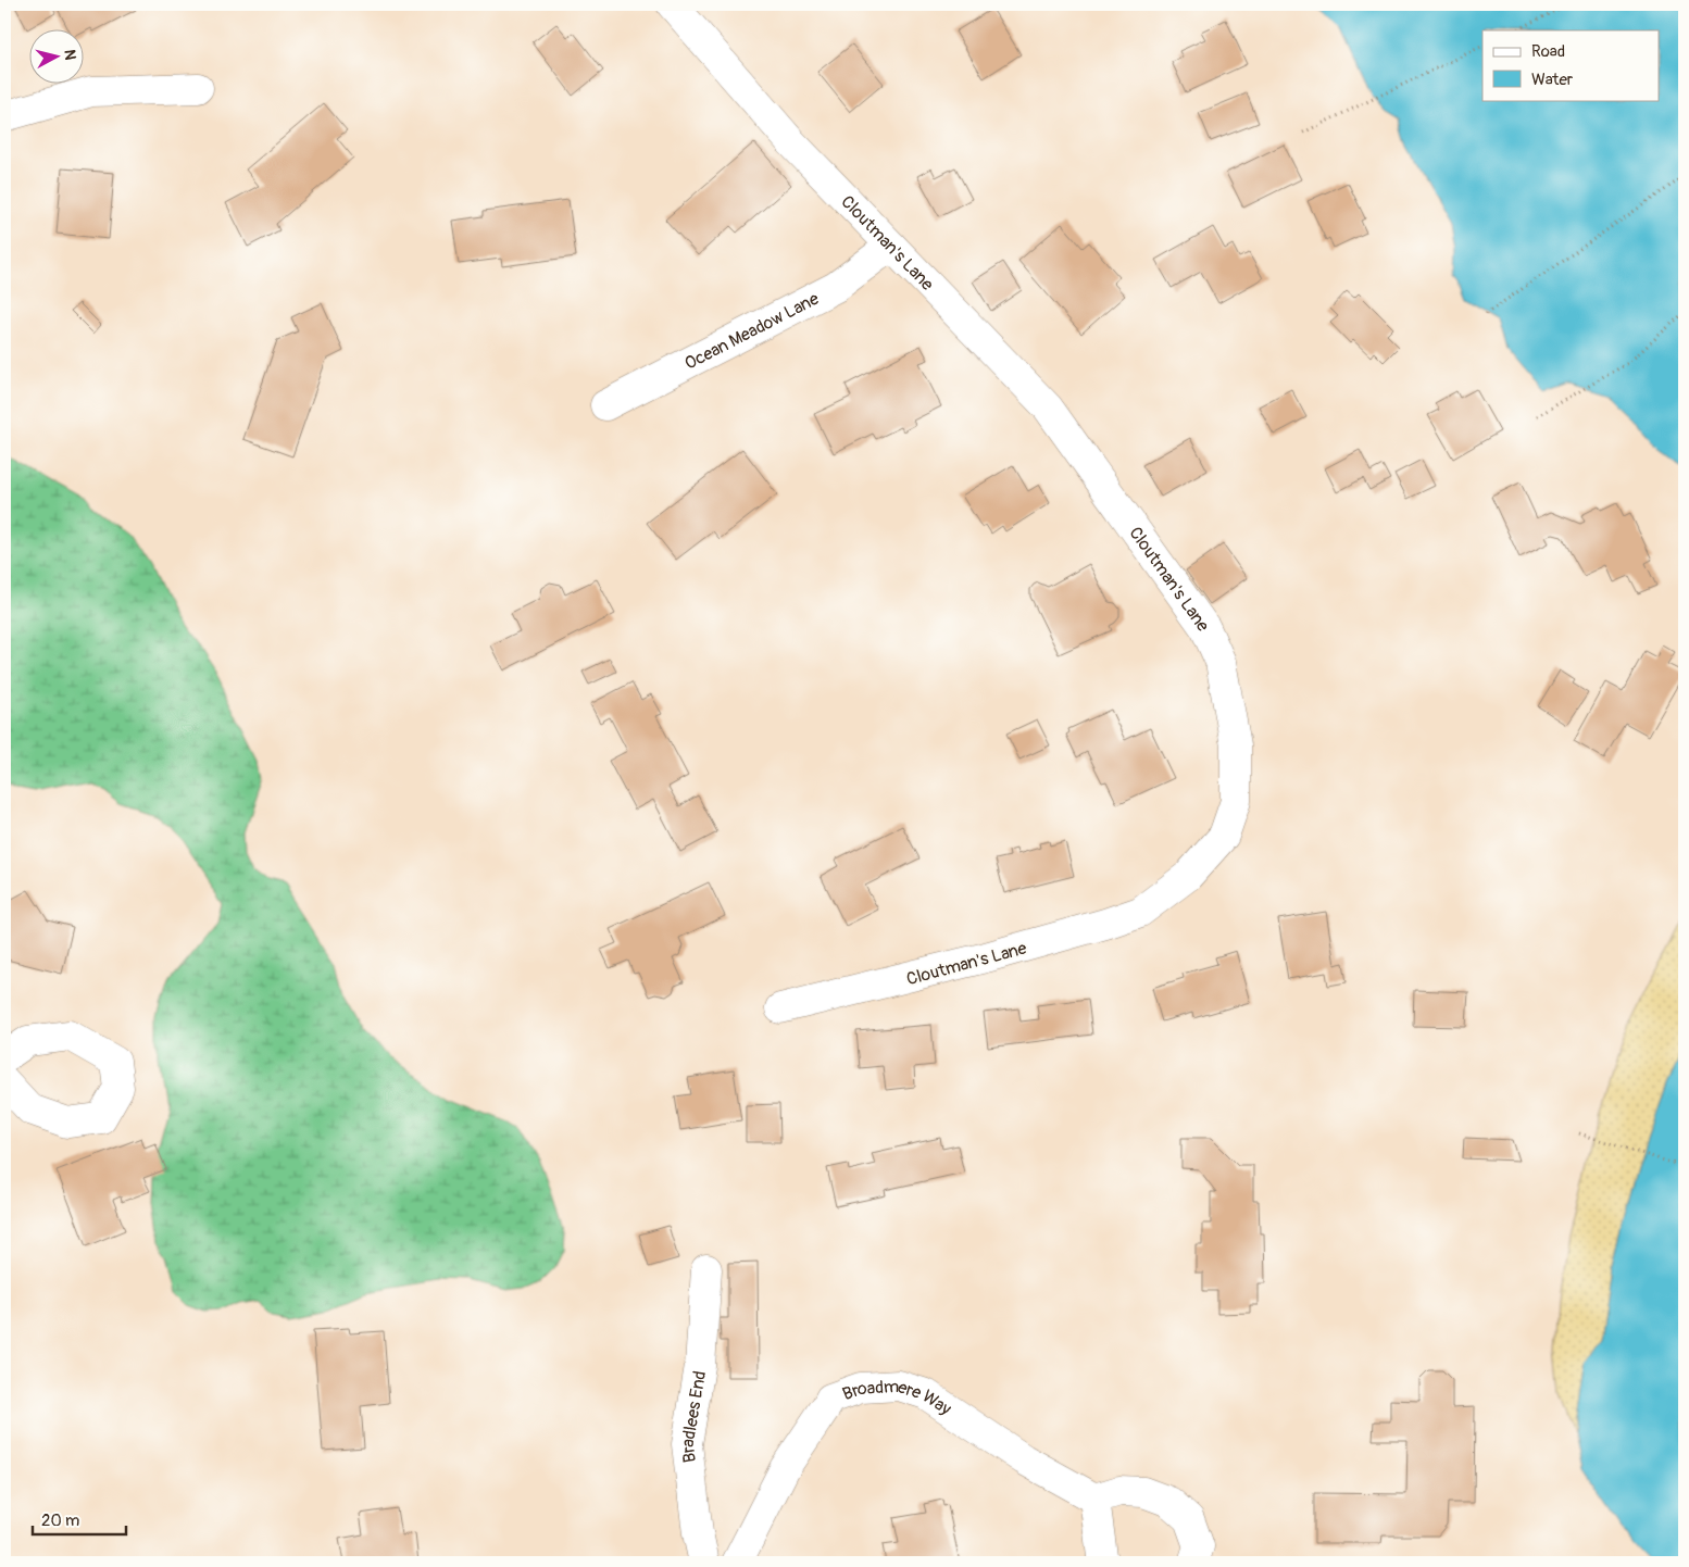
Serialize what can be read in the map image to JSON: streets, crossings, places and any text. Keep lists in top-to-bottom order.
{
  "streets": {
    "street": [
      "Cloutman's Lane",
      "Ocean Meadow Lane",
      "Broadmere Way",
      "Bradlees End"
    ]
  },
  "crossings": [
    ["Cloutman's Lane", "Ocean Meadow Lane"]
  ],
  "legend": ["Road", "Water"],
  "scale_bar": "20 m",
  "north": "right"
}
